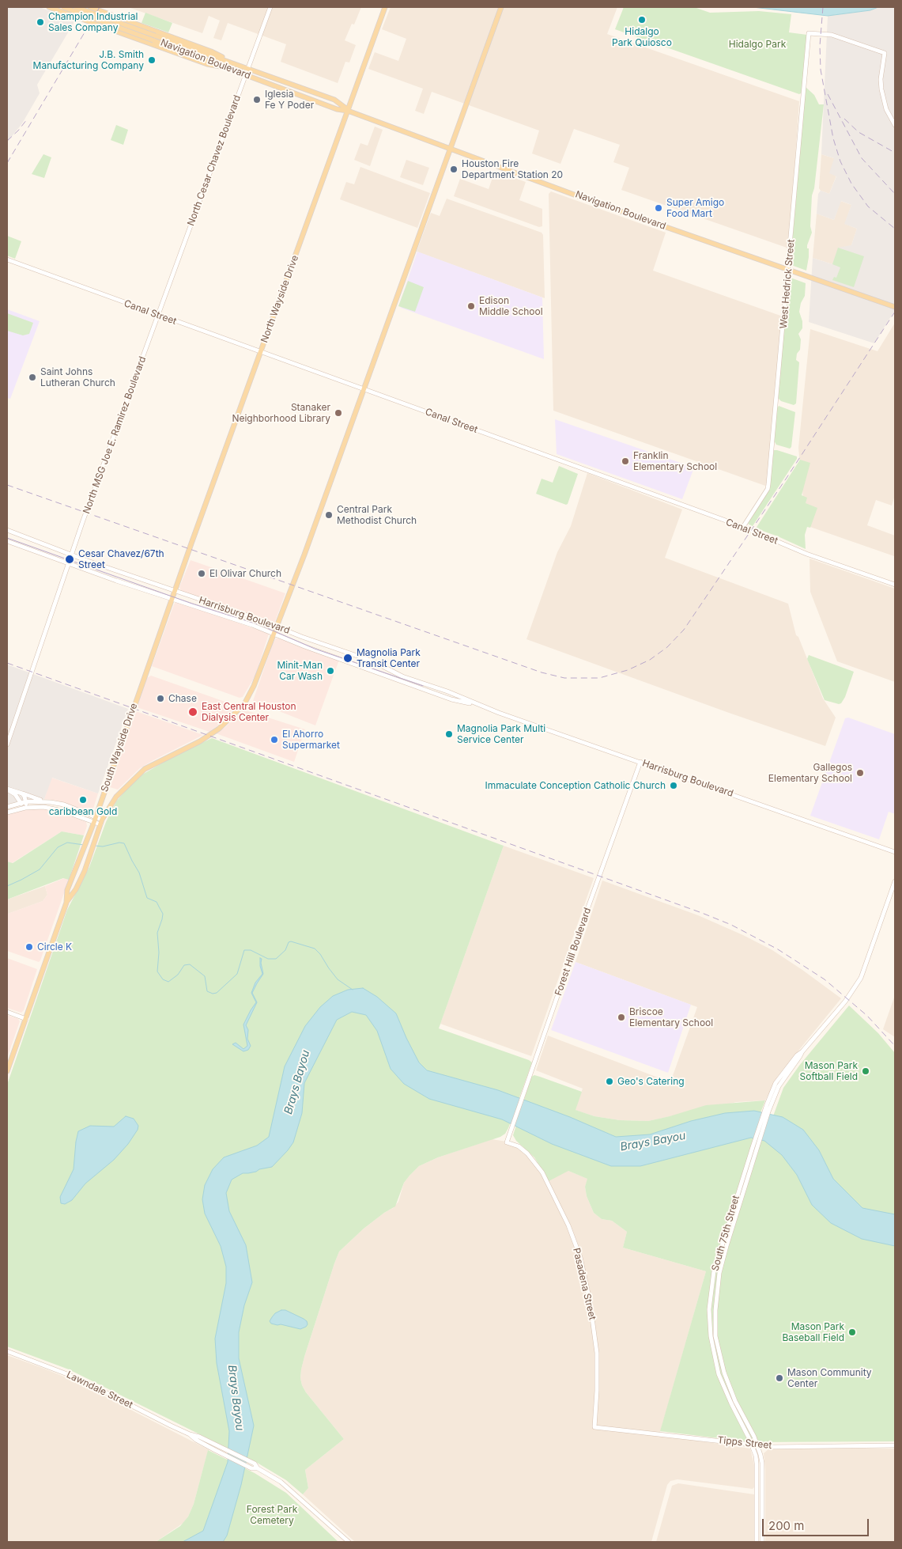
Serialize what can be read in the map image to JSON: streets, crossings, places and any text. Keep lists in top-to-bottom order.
{
  "streets": {
    "main road": ["Navigation Boulevard", "North Wayside Drive", "South Wayside Drive"],
    "street": [
      "North Cesar Chavez Boulevard",
      "West Hedrick Street",
      "Canal Street",
      "North MSG Joe E. Ramirez Boulevard",
      "Harrisburg Boulevard",
      "Forest Hill Boulevard",
      "South 75th Street",
      "Pasadena Street",
      "Lawndale Street",
      "Tipps Street"
    ]
  },
  "crossings": [
    ["Navigation Boulevard", "North Cesar Chavez Boulevard"],
    ["Navigation Boulevard", "West Hedrick Street"],
    ["Navigation Boulevard", "North Wayside Drive"],
    ["Navigation Boulevard", "South Wayside Drive"],
    ["North Cesar Chavez Boulevard", "Canal Street"],
    ["North Cesar Chavez Boulevard", "North MSG Joe E. Ramirez Boulevard"],
    ["West Hedrick Street", "Canal Street"],
    ["North Wayside Drive", "Canal Street"],
    ["North Wayside Drive", "Harrisburg Boulevard"],
    ["North Wayside Drive", "South Wayside Drive"],
    ["Canal Street", "North MSG Joe E. Ramirez Boulevard"],
    ["Canal Street", "South Wayside Drive"],
    ["North MSG Joe E. Ramirez Boulevard", "Harrisburg Boulevard"],
    ["Harrisburg Boulevard", "South Wayside Drive"],
    ["Harrisburg Boulevard", "Forest Hill Boulevard"],
    ["Forest Hill Boulevard", "Pasadena Street"],
    ["South 75th Street", "Tipps Street"],
    ["Pasadena Street", "Tipps Street"]
  ],
  "water": ["Brays Bayou"],
  "parks": ["Hidalgo Park", "Forest Park Cemetery"],
  "places": [
    "Hidalgo Park Quiosco",
    "Champion Industrial Sales Company",
    "J.B. Smith Manufacturing Company",
    "Iglesia Fe Y Poder",
    "Houston Fire Department Station 20",
    "Super Amigo Food Mart",
    "Edison Middle School",
    "Saint Johns Lutheran Church",
    "Stanaker Neighborhood Library",
    "Franklin Elementary School",
    "Central Park Methodist Church",
    "Cesar Chavez/67th Street",
    "El Olivar Church",
    "Magnolia Park Transit Center",
    "Minit-Man Car Wash",
    "Chase",
    "East Central Houston Dialysis Center",
    "Magnolia Park Multi Service Center",
    "El Ahorro Supermarket",
    "Gallegos Elementary School",
    "Immaculate Conception Catholic Church",
    "caribbean Gold",
    "Circle K",
    "Briscoe Elementary School",
    "Mason Park Softball Field",
    "Geo's Catering",
    "Mason Park Baseball Field",
    "Mason Community Center"
  ],
  "scale_bar": "200 m"
}
